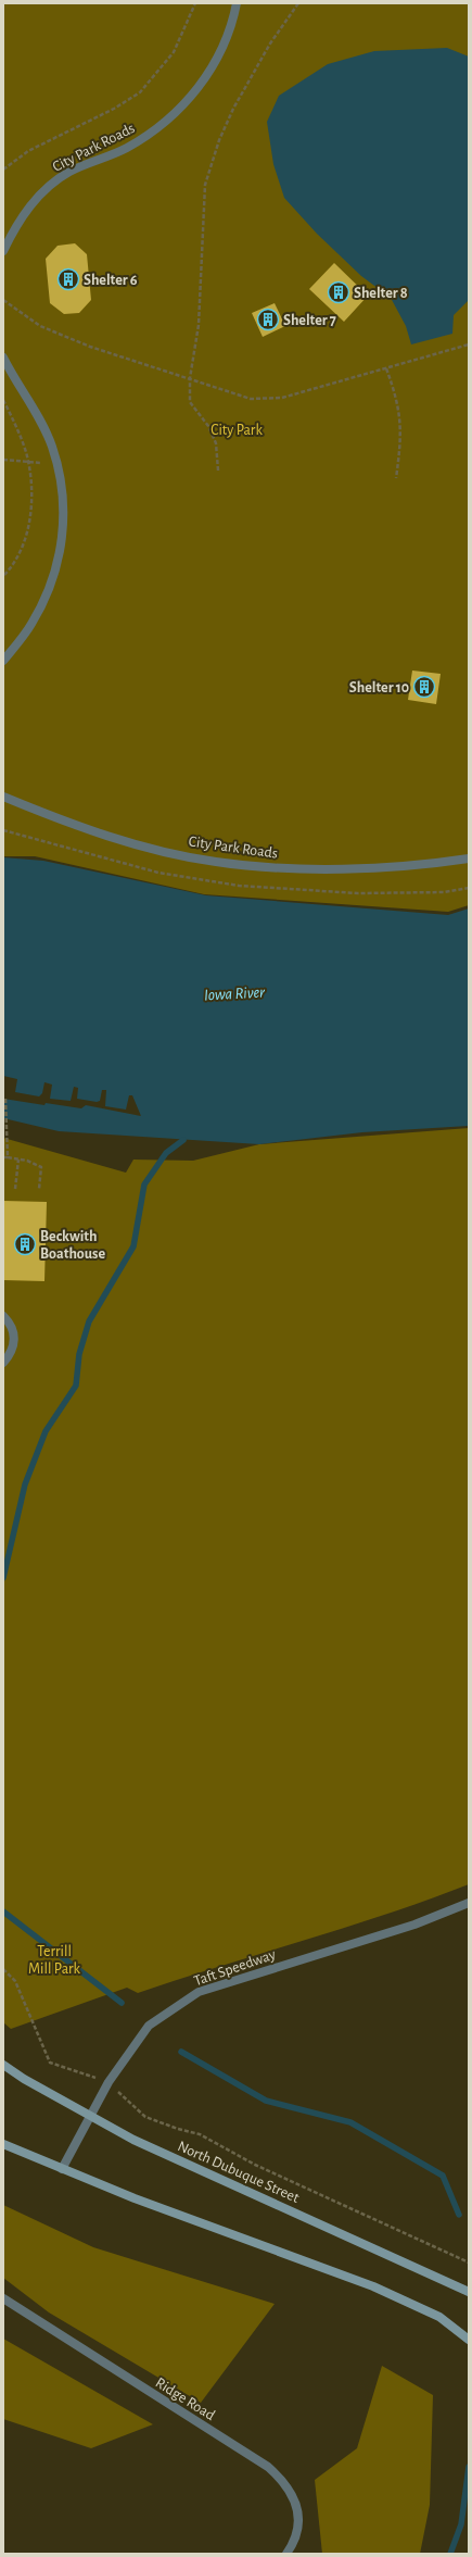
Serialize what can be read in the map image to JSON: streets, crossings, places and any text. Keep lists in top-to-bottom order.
{
  "streets": {
    "main road": ["North Dubuque Street"],
    "street": ["City Park Roads", "Taft Speedway", "Ridge Road"]
  },
  "crossings": [
    ["Taft Speedway", "North Dubuque Street"]
  ],
  "water": ["Iowa River"],
  "parks": ["City Park", "Terrill Mill Park"],
  "places": {
    "building": [
      "Shelter 6",
      "Shelter 8",
      "Shelter 7",
      "Shelter 10",
      "Beckwith Boathouse"
    ]
  }
}
